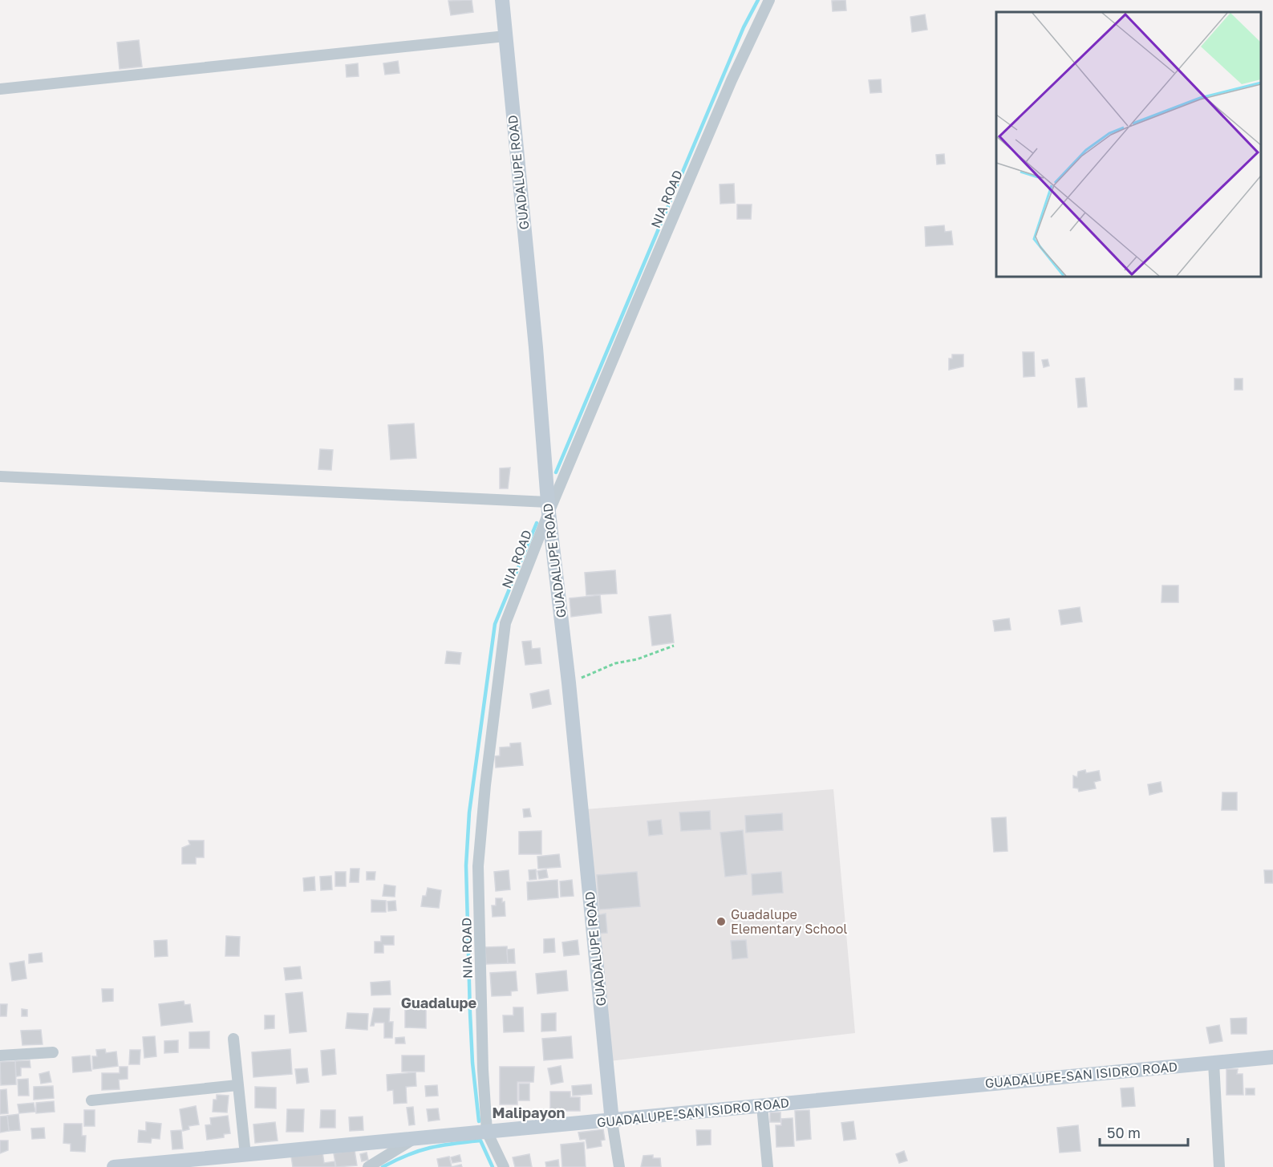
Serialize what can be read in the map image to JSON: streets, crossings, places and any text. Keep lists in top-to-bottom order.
{
  "streets": {
    "street": ["GUADALUPE ROAD", "NIA ROAD", "GUADALUPE-SAN ISIDRO ROAD"]
  },
  "crossings": [
    ["GUADALUPE ROAD", "NIA ROAD"],
    ["GUADALUPE ROAD", "GUADALUPE-SAN ISIDRO ROAD"],
    ["NIA ROAD", "GUADALUPE-SAN ISIDRO ROAD"]
  ],
  "districts": ["Guadalupe", "Malipayon"],
  "places": ["Guadalupe Elementary School"],
  "scale_bar": "50 m"
}
